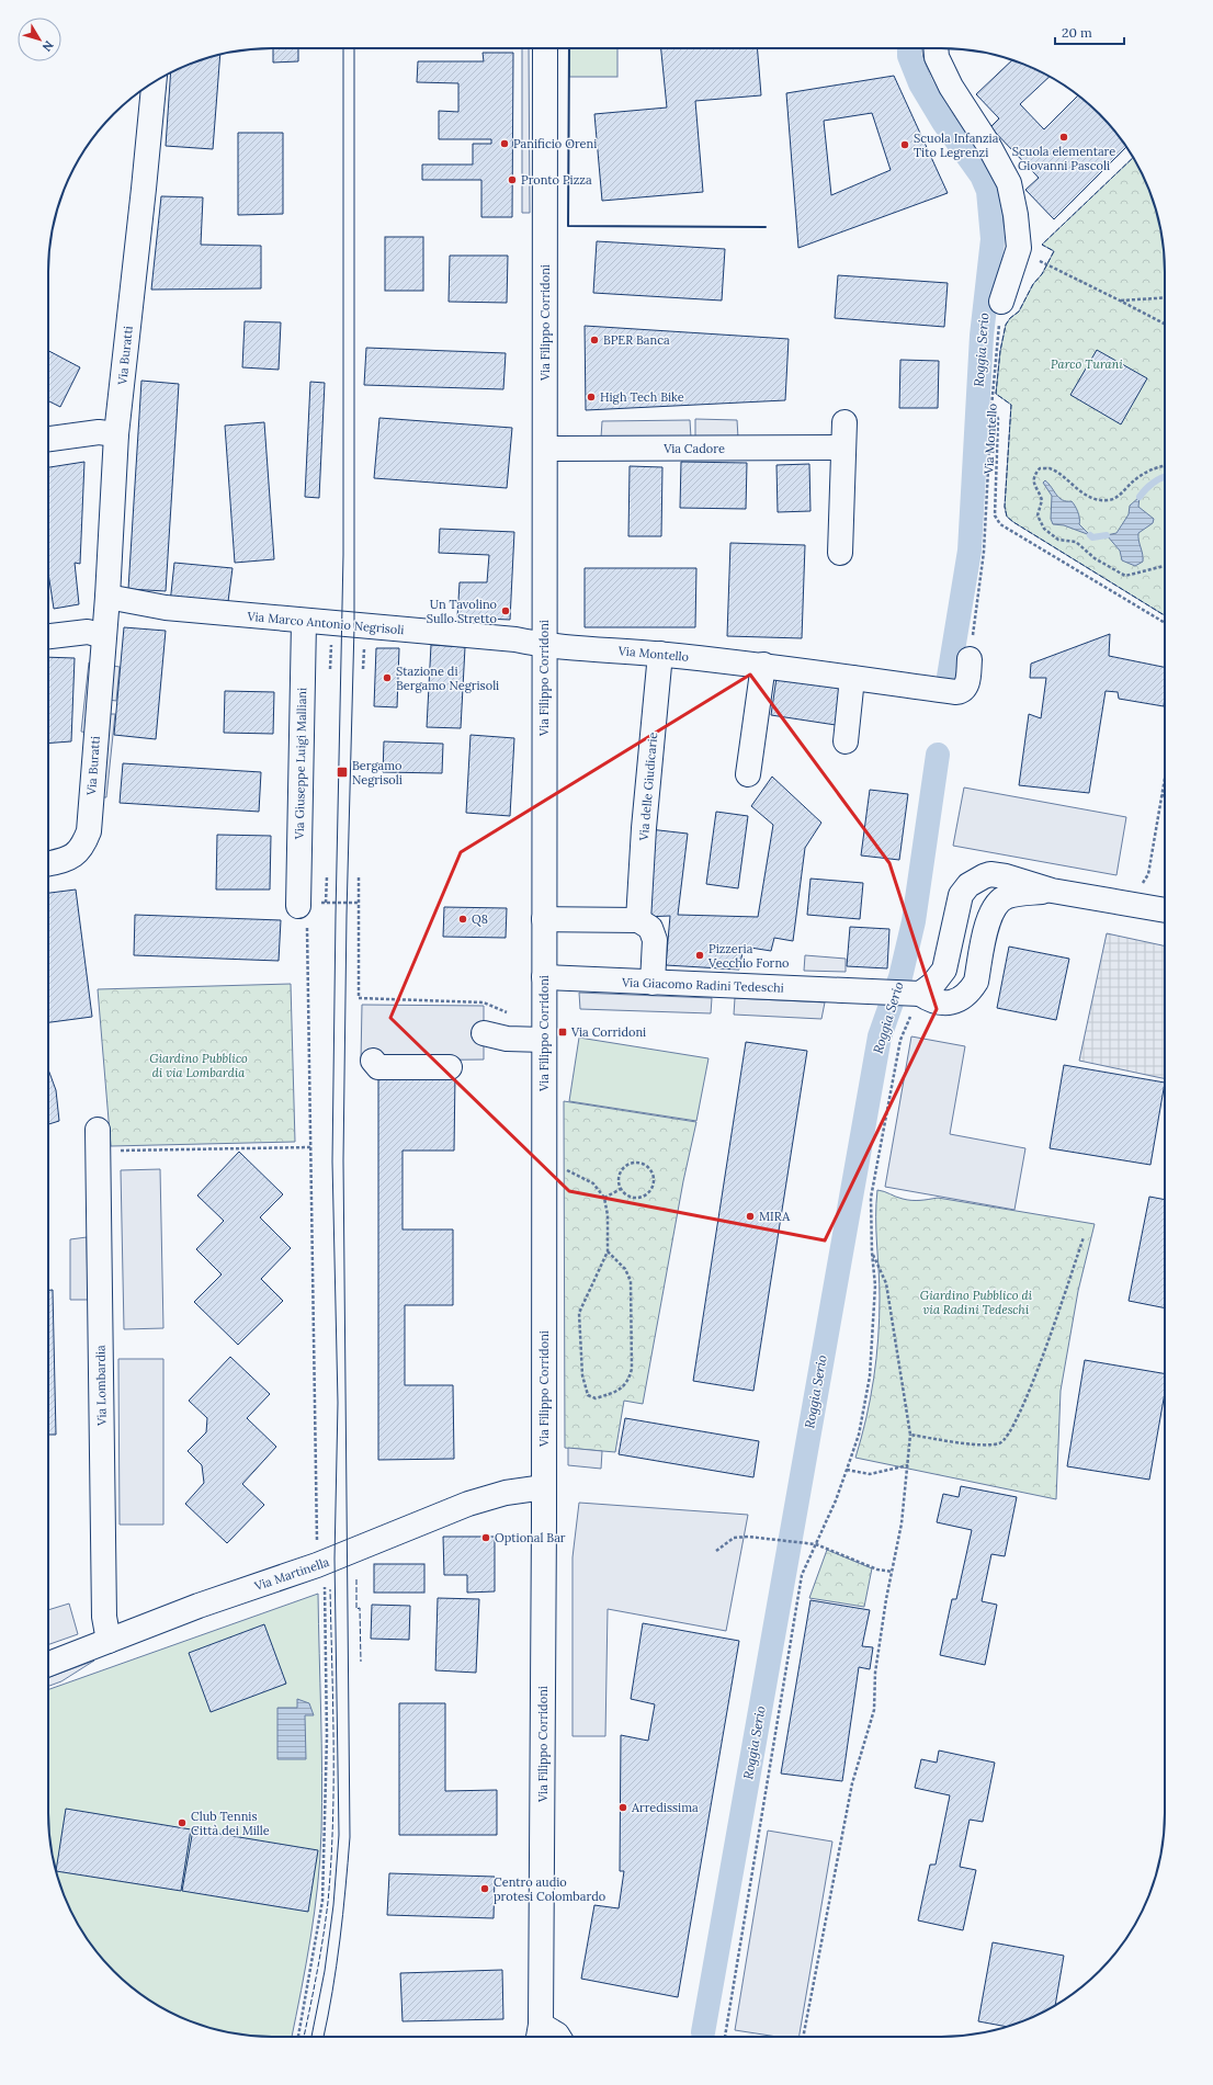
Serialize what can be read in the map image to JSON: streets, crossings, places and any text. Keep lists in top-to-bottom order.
{
  "streets": {
    "street": [
      "Via Filippo Corridoni",
      "Via Buratti",
      "Via Montello",
      "Via Cadore",
      "Via Marco Antonio Negrisoli",
      "Via Giuseppe Luigi Malliani",
      "Via delle Giudicarie",
      "Via Giacomo Radini Tedeschi",
      "Via Lombardia",
      "Via Martinella"
    ]
  },
  "crossings": [
    ["Via Filippo Corridoni", "Via Montello"],
    ["Via Filippo Corridoni", "Via Cadore"],
    ["Via Filippo Corridoni", "Via Marco Antonio Negrisoli"],
    ["Via Filippo Corridoni", "Via Giacomo Radini Tedeschi"],
    ["Via Filippo Corridoni", "Via Martinella"],
    ["Via Buratti", "Via Marco Antonio Negrisoli"],
    ["Via Montello", "Via Marco Antonio Negrisoli"],
    ["Via Montello", "Via delle Giudicarie"],
    ["Via Marco Antonio Negrisoli", "Via Giuseppe Luigi Malliani"],
    ["Via Lombardia", "Via Martinella"]
  ],
  "water": ["Roggia Serio"],
  "parks": ["Parco Turani", "Giardino Pubblico di via Lombardia", "Giardino Pubblico di via Radini Tedeschi"],
  "places": {
    "other": [
      "Scuola elementare Giovanni Pascoli",
      "Panificio Oreni",
      "Scuola Infanzia Tito Legrenzi",
      "Pronto Pizza",
      "BPER Banca",
      "High Tech Bike",
      "Un Tavolino Sullo Stretto",
      "Stazione di Bergamo Negrisoli",
      "Q8",
      "Pizzeria Vecchio Forno",
      "MIRA",
      "Optional Bar",
      "Arredissima",
      "Club Tennis Città dei Mille",
      "Centro audio protesi Colombardo"
    ],
    "transit": ["Bergamo Negrisoli", "Via Corridoni"]
  },
  "scale_bar": "20 m",
  "north": "bottom right"
}
